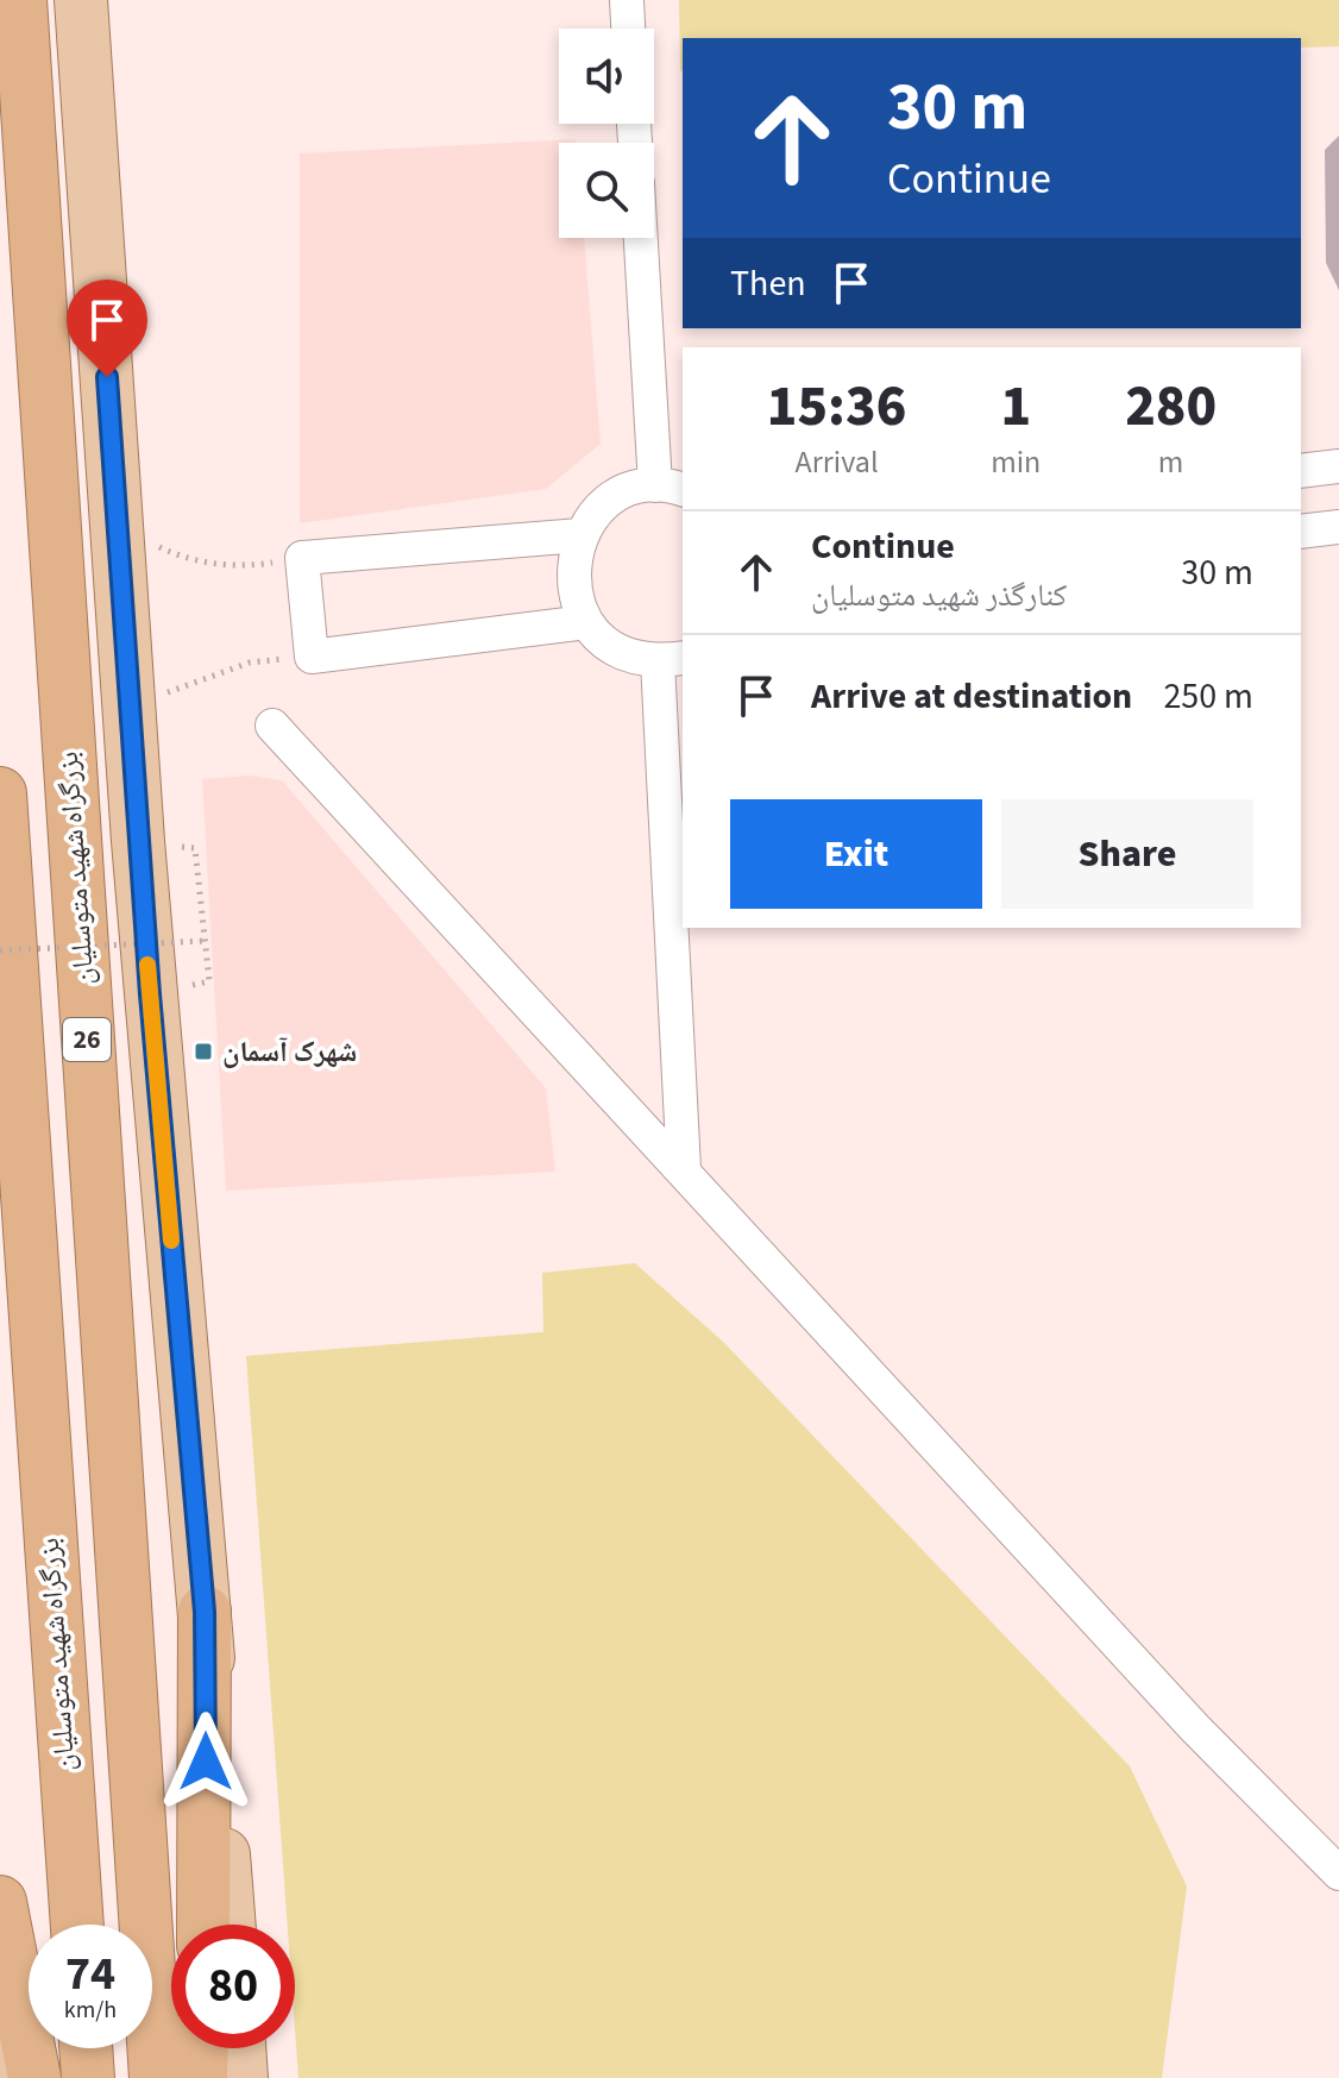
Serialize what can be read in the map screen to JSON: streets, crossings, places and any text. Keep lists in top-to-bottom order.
{
  "streets": {
    "highway": ["بزرگراه شهید متوسلیان", "26"]
  },
  "places": {
    "transit": ["شهرک آسمان"]
  },
  "page": {
    "turn": ["30 m", "Continue"],
    "then": "Then",
    "eta": [
      "15:36",
      "Arrival",
      "1",
      "min",
      "280",
      "m"
    ],
    "list": [
      {
        "name": "Continue",
        "note": "کنارگذر شهید متوسلیان",
        "value": "30 m"
      },
      {
        "name": "Arrive at destination",
        "value": "250 m"
      }
    ],
    "buttons": ["Exit", "Share"],
    "speed": "74 km/h",
    "limit": "80"
  }
}
